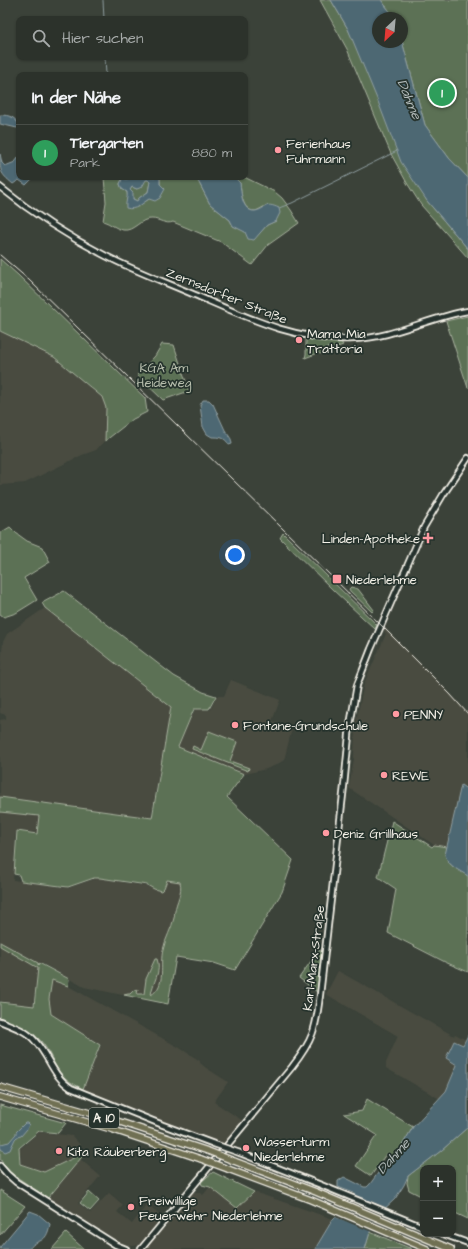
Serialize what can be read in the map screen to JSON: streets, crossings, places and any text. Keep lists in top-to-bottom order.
{
  "streets": {
    "highway": ["A 10"],
    "street": ["Zernsdorfer Straße", "Karl-Marx-Straße"]
  },
  "water": ["Dahme"],
  "parks": ["KGA Am Heideweg"],
  "places": {
    "other": [
      "Ferienhaus Fuhrmann",
      "Mama Mia Trattoria",
      "PENNY",
      "Fontane-Grundschule",
      "REWE",
      "Deniz Grillhaus",
      "Wasserturm Niederlehme",
      "Kita Räuberberg",
      "Freiwillige Feuerwehr Niederlehme"
    ],
    "health": ["Linden-Apotheke"],
    "transit": ["Niederlehme"]
  },
  "north": "bottom left",
  "page": {
    "search": "Hier suchen",
    "heading": "In der Nähe",
    "pins": "1",
    "list": [
      {
        "mark": "1",
        "name": "Tiergarten",
        "note": "Park",
        "value": "880 m"
      }
    ],
    "map_buttons": ["+", "−"]
  }
}
